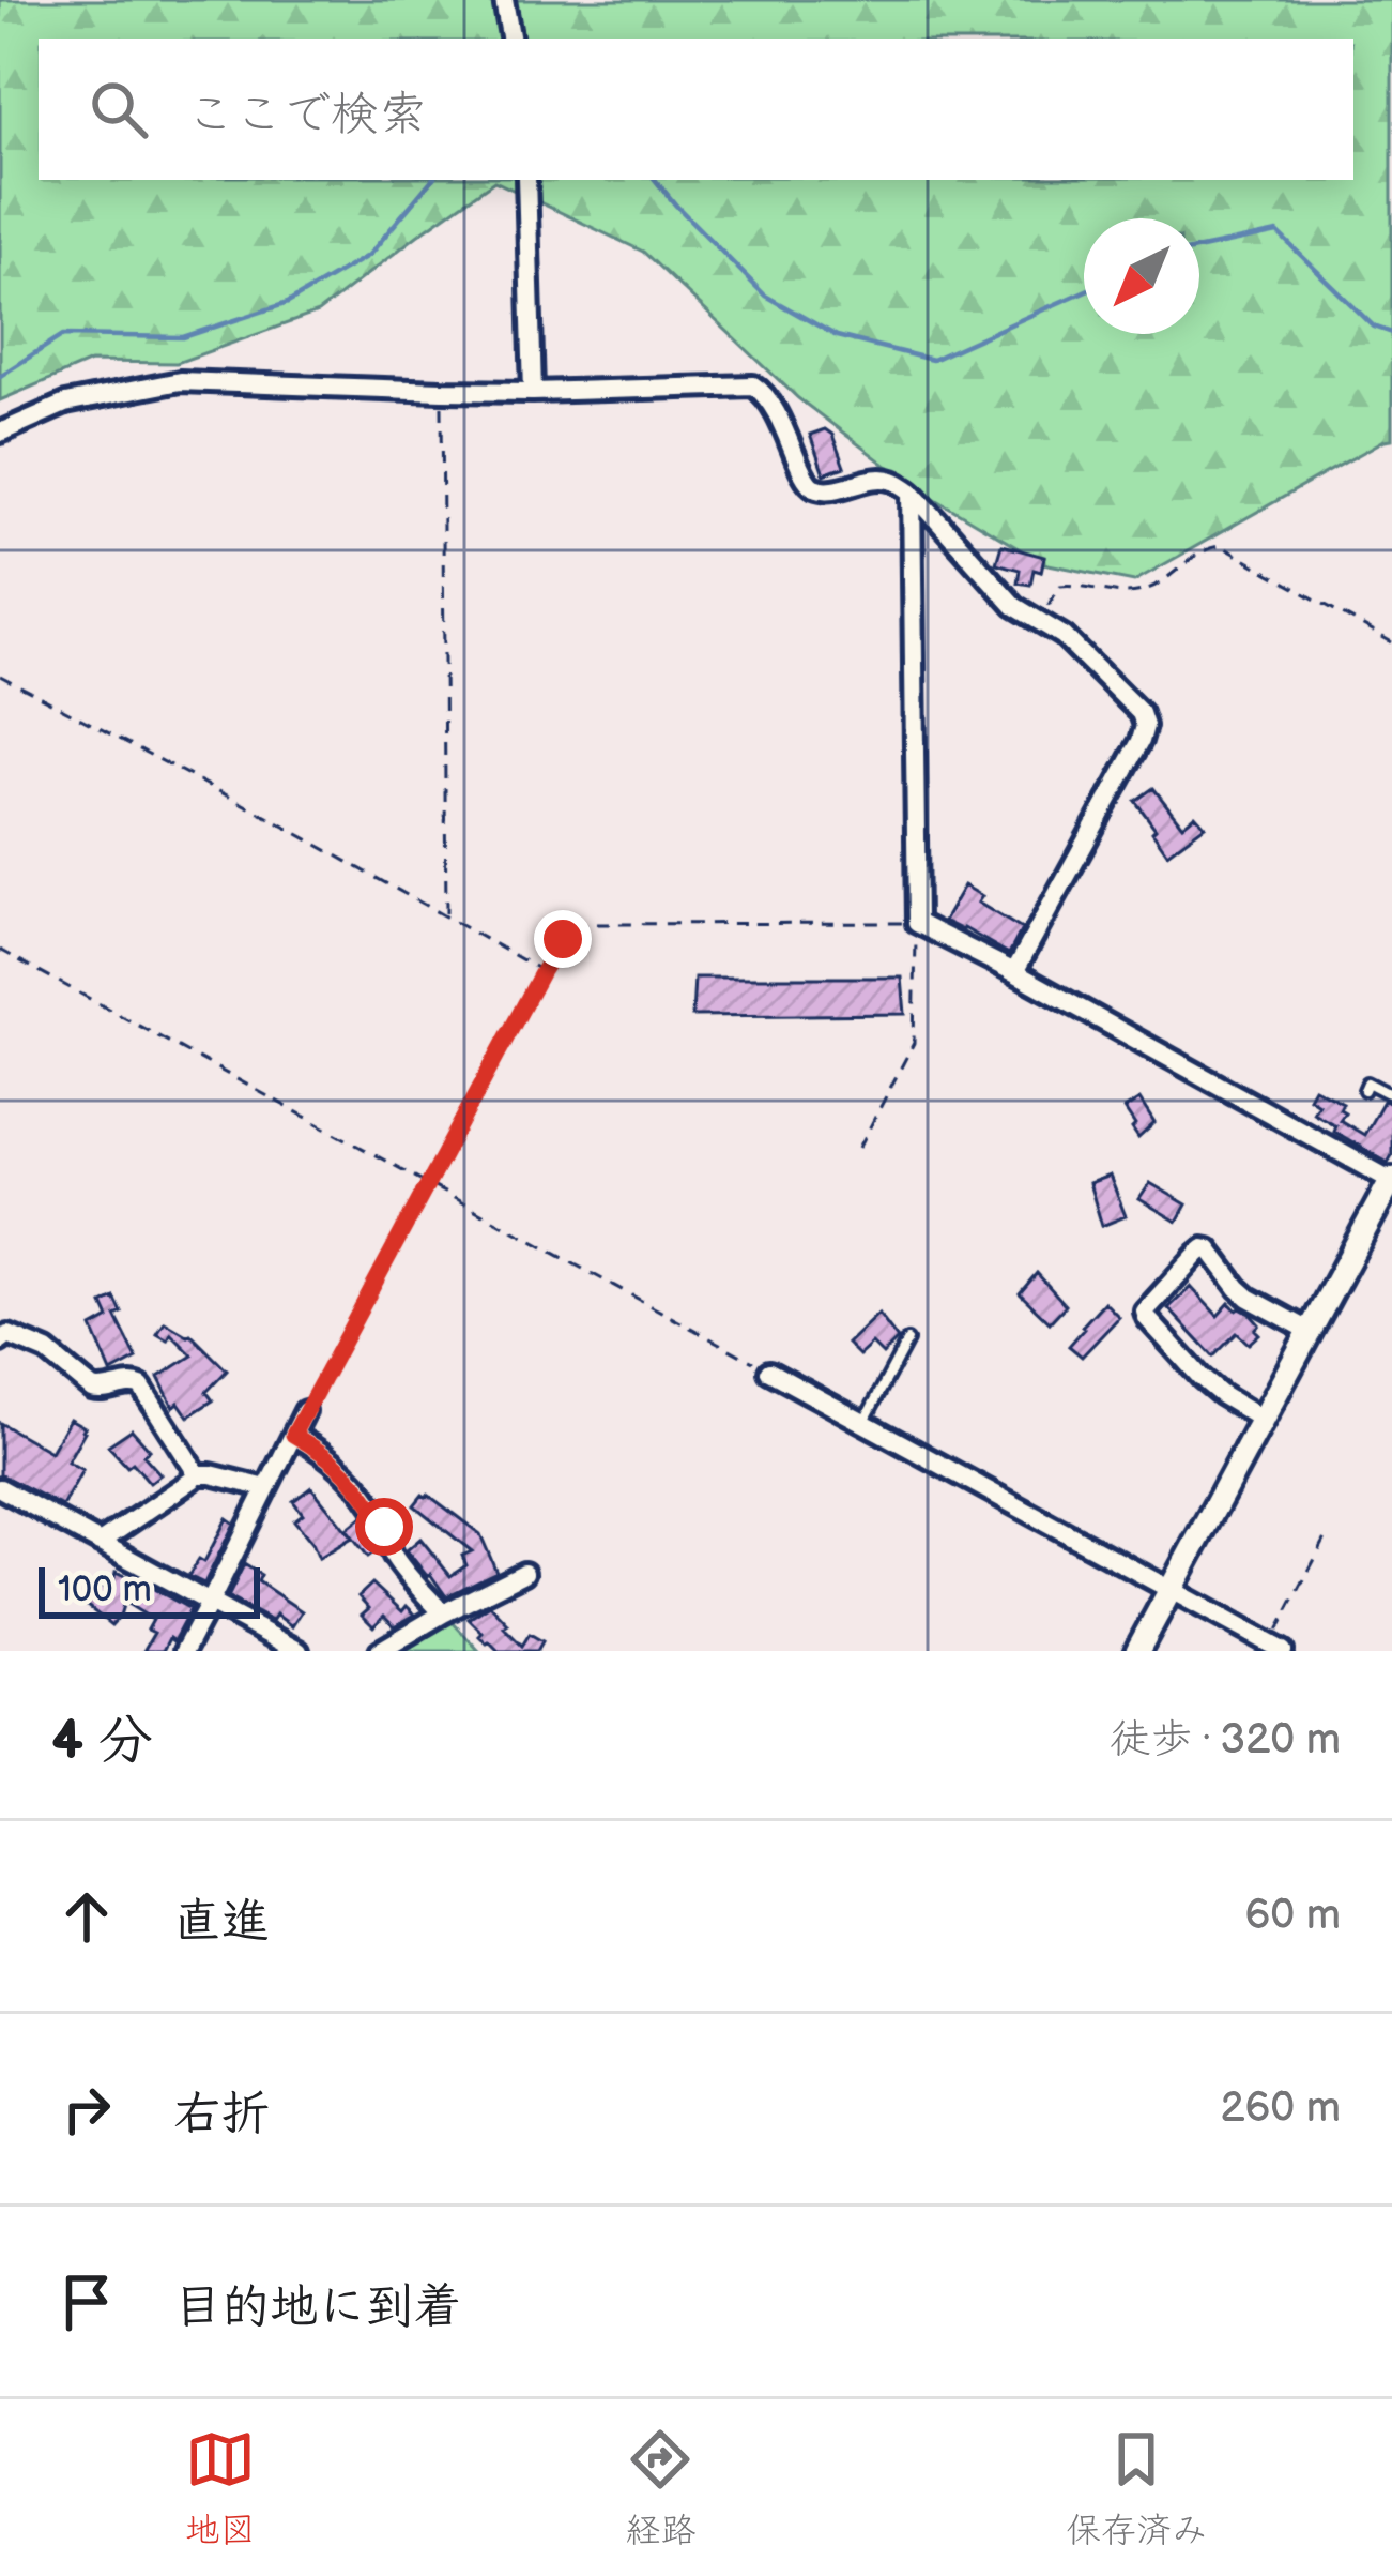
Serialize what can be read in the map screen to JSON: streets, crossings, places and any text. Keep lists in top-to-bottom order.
{
  "scale_bar": "100 m",
  "north": "bottom left",
  "page": {
    "search": "ここで検索",
    "scale": "100 m",
    "heading": ["4 分", "徒歩 · 320 m"],
    "list": [
      ["直進", "60 m"],
      ["右折", "260 m"],
      "目的地に到着"
    ],
    "nav": ["地図", "経路", "保存済み"]
  }
}
